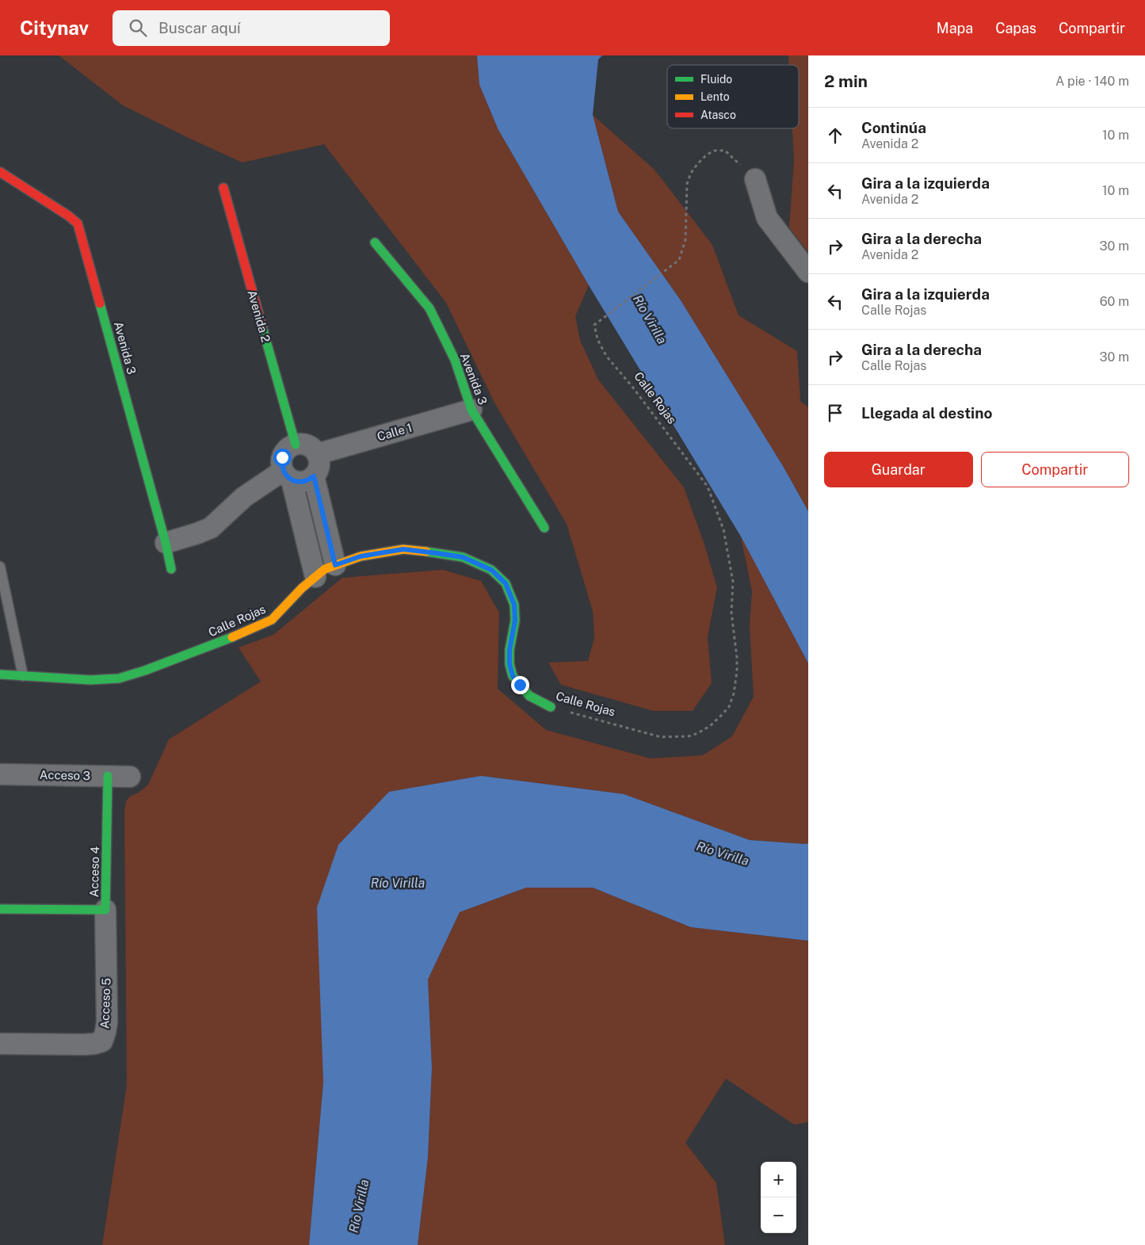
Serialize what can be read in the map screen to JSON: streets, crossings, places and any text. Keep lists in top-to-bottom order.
{
  "streets": {
    "street": [
      "Avenida 2",
      "Avenida 3",
      "Calle Rojas",
      "Calle 1",
      "Acceso 3",
      "Acceso 4",
      "Acceso 5"
    ]
  },
  "crossings": [
    ["Avenida 2", "Calle 1"],
    ["Avenida 3", "Calle 1"],
    ["Acceso 3", "Acceso 4"],
    ["Acceso 4", "Acceso 5"]
  ],
  "water": ["Río Virilla"],
  "legend": ["Fluido", "Lento", "Atasco"],
  "page": {
    "header": "Citynav",
    "search": "Buscar aquí",
    "nav": ["Mapa", "Capas", "Compartir"],
    "heading": ["2 min", "A pie · 140 m"],
    "list": [
      ["Continúa", "Avenida 2", "10 m"],
      ["Gira a la izquierda", "Avenida 2", "10 m"],
      ["Gira a la derecha", "Avenida 2", "30 m"],
      ["Gira a la izquierda", "Calle Rojas", "60 m"],
      ["Gira a la derecha", "Calle Rojas", "30 m"],
      "Llegada al destino"
    ],
    "buttons": ["Guardar", "Compartir"],
    "map_buttons": ["+", "−"]
  }
}
